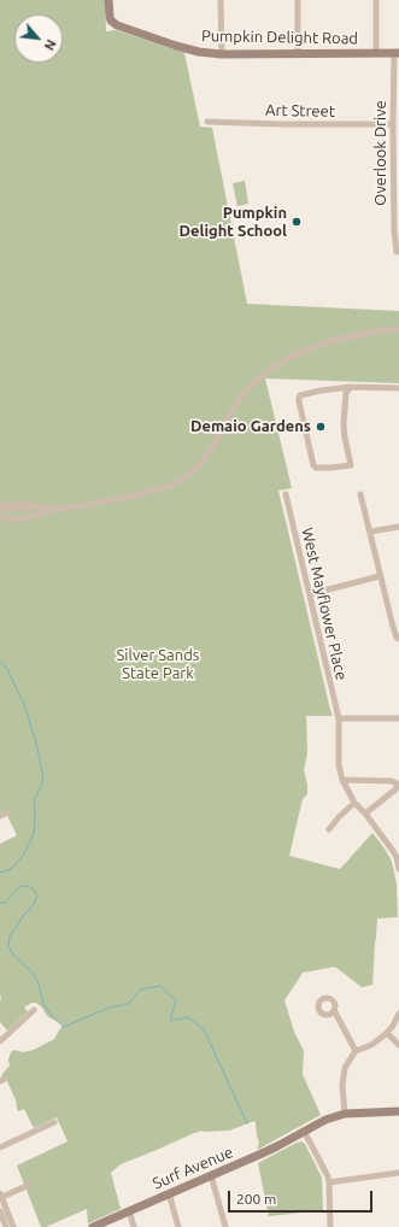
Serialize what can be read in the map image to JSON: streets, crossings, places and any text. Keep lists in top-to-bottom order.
{
  "streets": {
    "street": [
      "Pumpkin Delight Road",
      "Art Street",
      "Overlook Drive",
      "West Mayflower Place",
      "Surf Avenue"
    ]
  },
  "crossings": [
    ["Pumpkin Delight Road", "Overlook Drive"],
    ["Art Street", "Overlook Drive"]
  ],
  "parks": ["Silver Sands State Park"],
  "places": ["Pumpkin Delight School", "Demaio Gardens"],
  "scale_bar": "200 m",
  "north": "bottom right"
}
